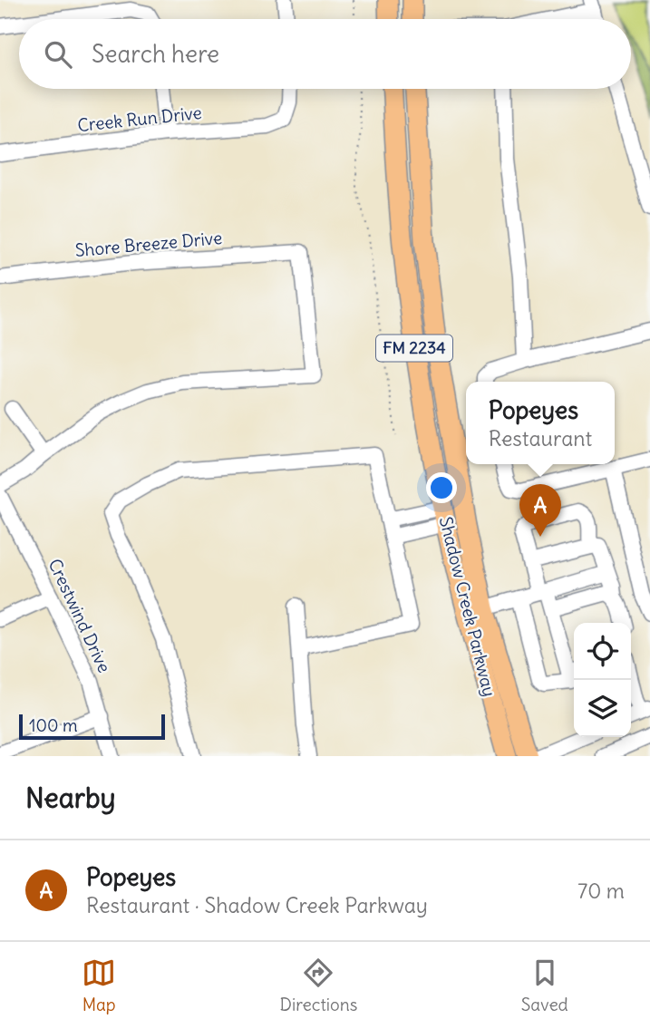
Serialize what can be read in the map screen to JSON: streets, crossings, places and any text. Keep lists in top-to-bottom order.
{
  "streets": {
    "main road": ["FM 2234", "Shadow Creek Parkway"],
    "street": ["Creek Run Drive", "Shore Breeze Drive", "Crestwind Drive"]
  },
  "scale_bar": "100 m",
  "page": {
    "search": "Search here",
    "popup": ["Popeyes", "Restaurant"],
    "pins": "A",
    "scale": "100 m",
    "heading": "Nearby",
    "list": [
      {
        "mark": "A",
        "name": "Popeyes",
        "note": "Restaurant · Shadow Creek Parkway",
        "value": "70 m"
      }
    ],
    "nav": ["Map", "Directions", "Saved"]
  }
}
